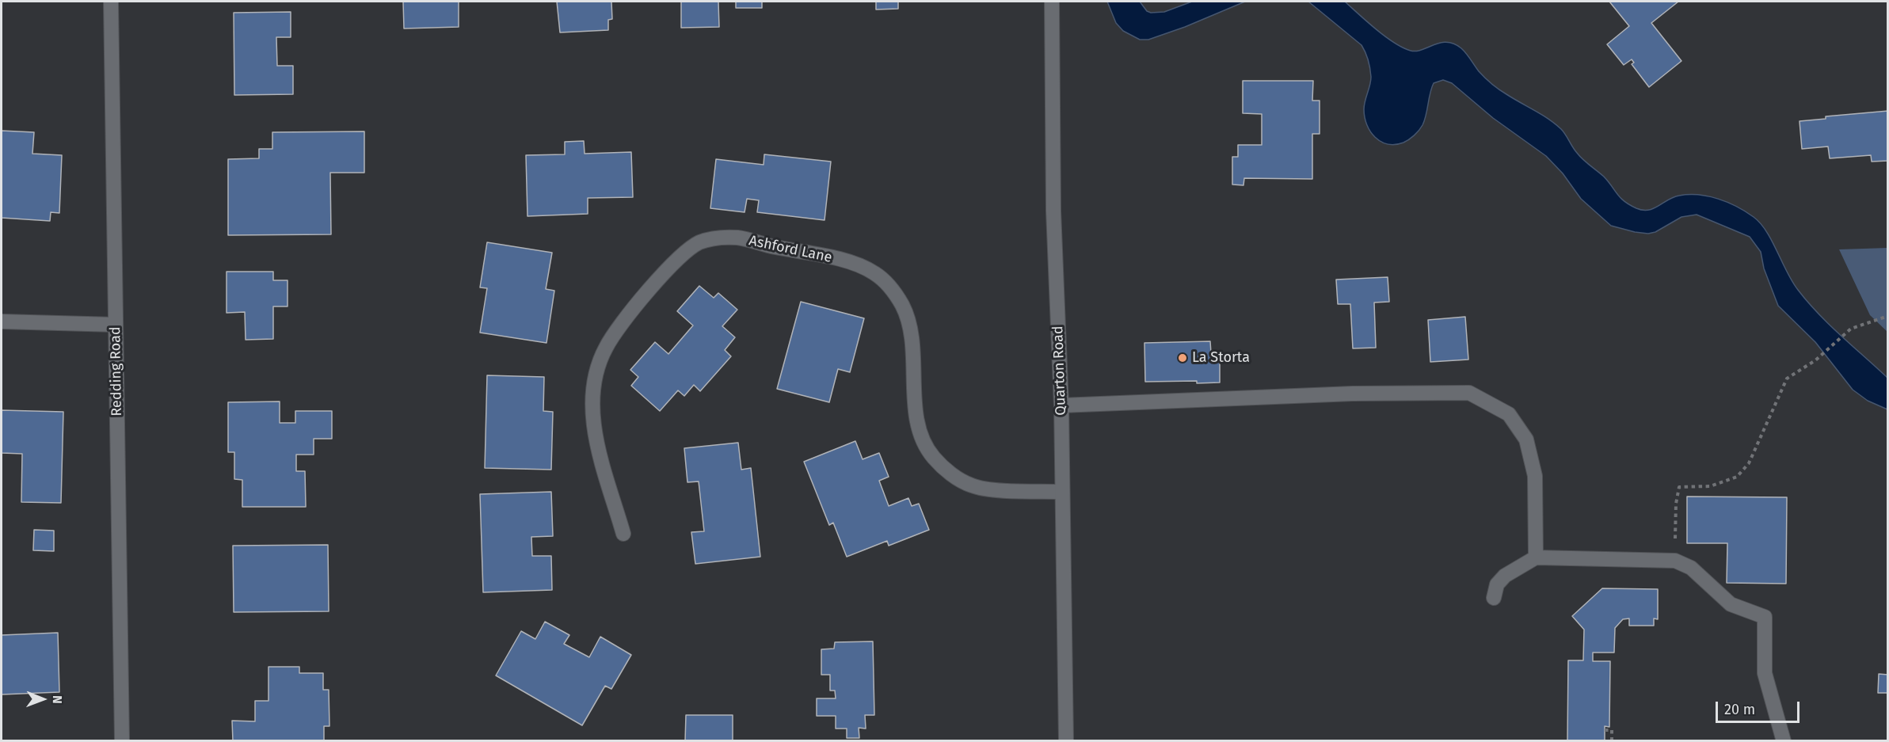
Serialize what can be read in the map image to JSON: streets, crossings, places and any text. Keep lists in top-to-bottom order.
{
  "streets": {
    "street": ["Ashford Lane", "Quarton Road", "Redding Road"]
  },
  "crossings": [
    ["Ashford Lane", "Quarton Road"]
  ],
  "places": ["La Storta"],
  "scale_bar": "20 m",
  "north": "right"
}
